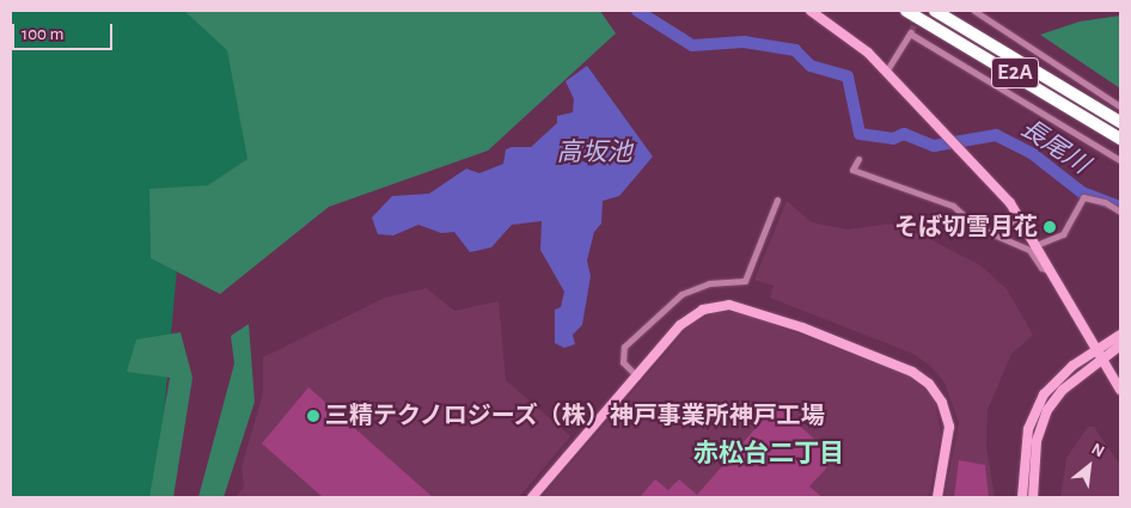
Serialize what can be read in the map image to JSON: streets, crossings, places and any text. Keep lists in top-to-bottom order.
{
  "streets": {
    "highway": ["E2A"]
  },
  "districts": ["赤松台二丁目"],
  "water": ["長尾川", "高坂池"],
  "places": ["そば切雪月花", "三精テクノロジーズ（株）神戸事業所神戸工場"],
  "scale_bar": "100 m",
  "north": "top right"
}
